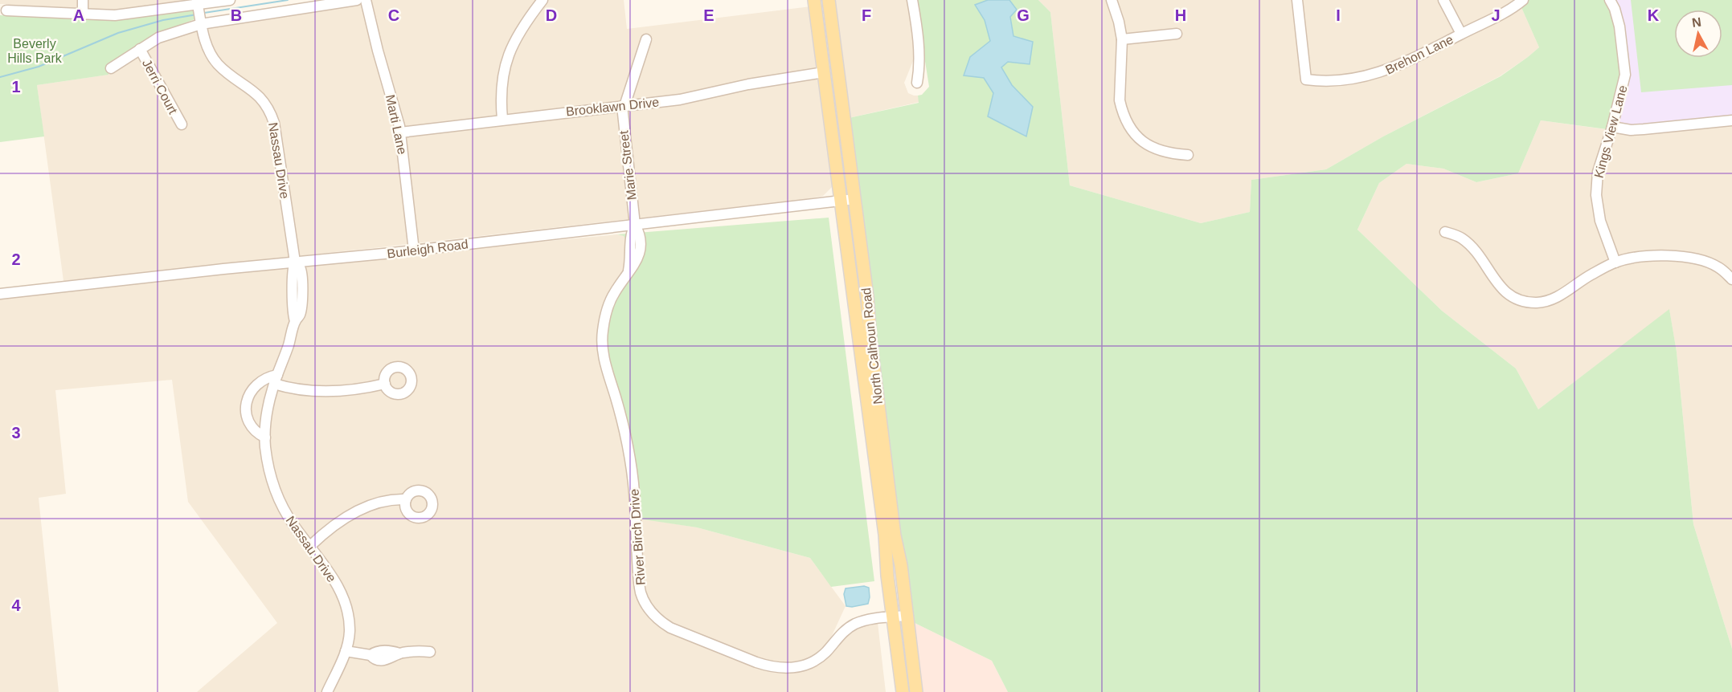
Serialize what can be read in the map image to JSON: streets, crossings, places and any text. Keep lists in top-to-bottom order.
{
  "streets": {
    "main road": ["North Calhoun Road"],
    "street": [
      "Brehon Lane",
      "Jerri Court",
      "Brooklawn Drive",
      "Marti Lane",
      "Kings View Lane",
      "Nassau Drive",
      "Marie Street",
      "Burleigh Road",
      "River Birch Drive"
    ]
  },
  "crossings": [
    ["Brooklawn Drive", "Marti Lane"],
    ["Brooklawn Drive", "Marie Street"],
    ["Brooklawn Drive", "North Calhoun Road"],
    ["Marti Lane", "Burleigh Road"],
    ["Nassau Drive", "Burleigh Road"],
    ["Marie Street", "Burleigh Road"],
    ["Marie Street", "River Birch Drive"],
    ["Burleigh Road", "North Calhoun Road"],
    ["Burleigh Road", "River Birch Drive"],
    ["North Calhoun Road", "River Birch Drive"]
  ],
  "parks": ["Beverly Hills Park"],
  "north": "top",
  "grid": {
    "columns": [
      "A",
      "B",
      "C",
      "D",
      "E",
      "F",
      "G",
      "H",
      "I",
      "J",
      "K"
    ],
    "rows": [
      "1",
      "2",
      "3",
      "4"
    ]
  }
}
